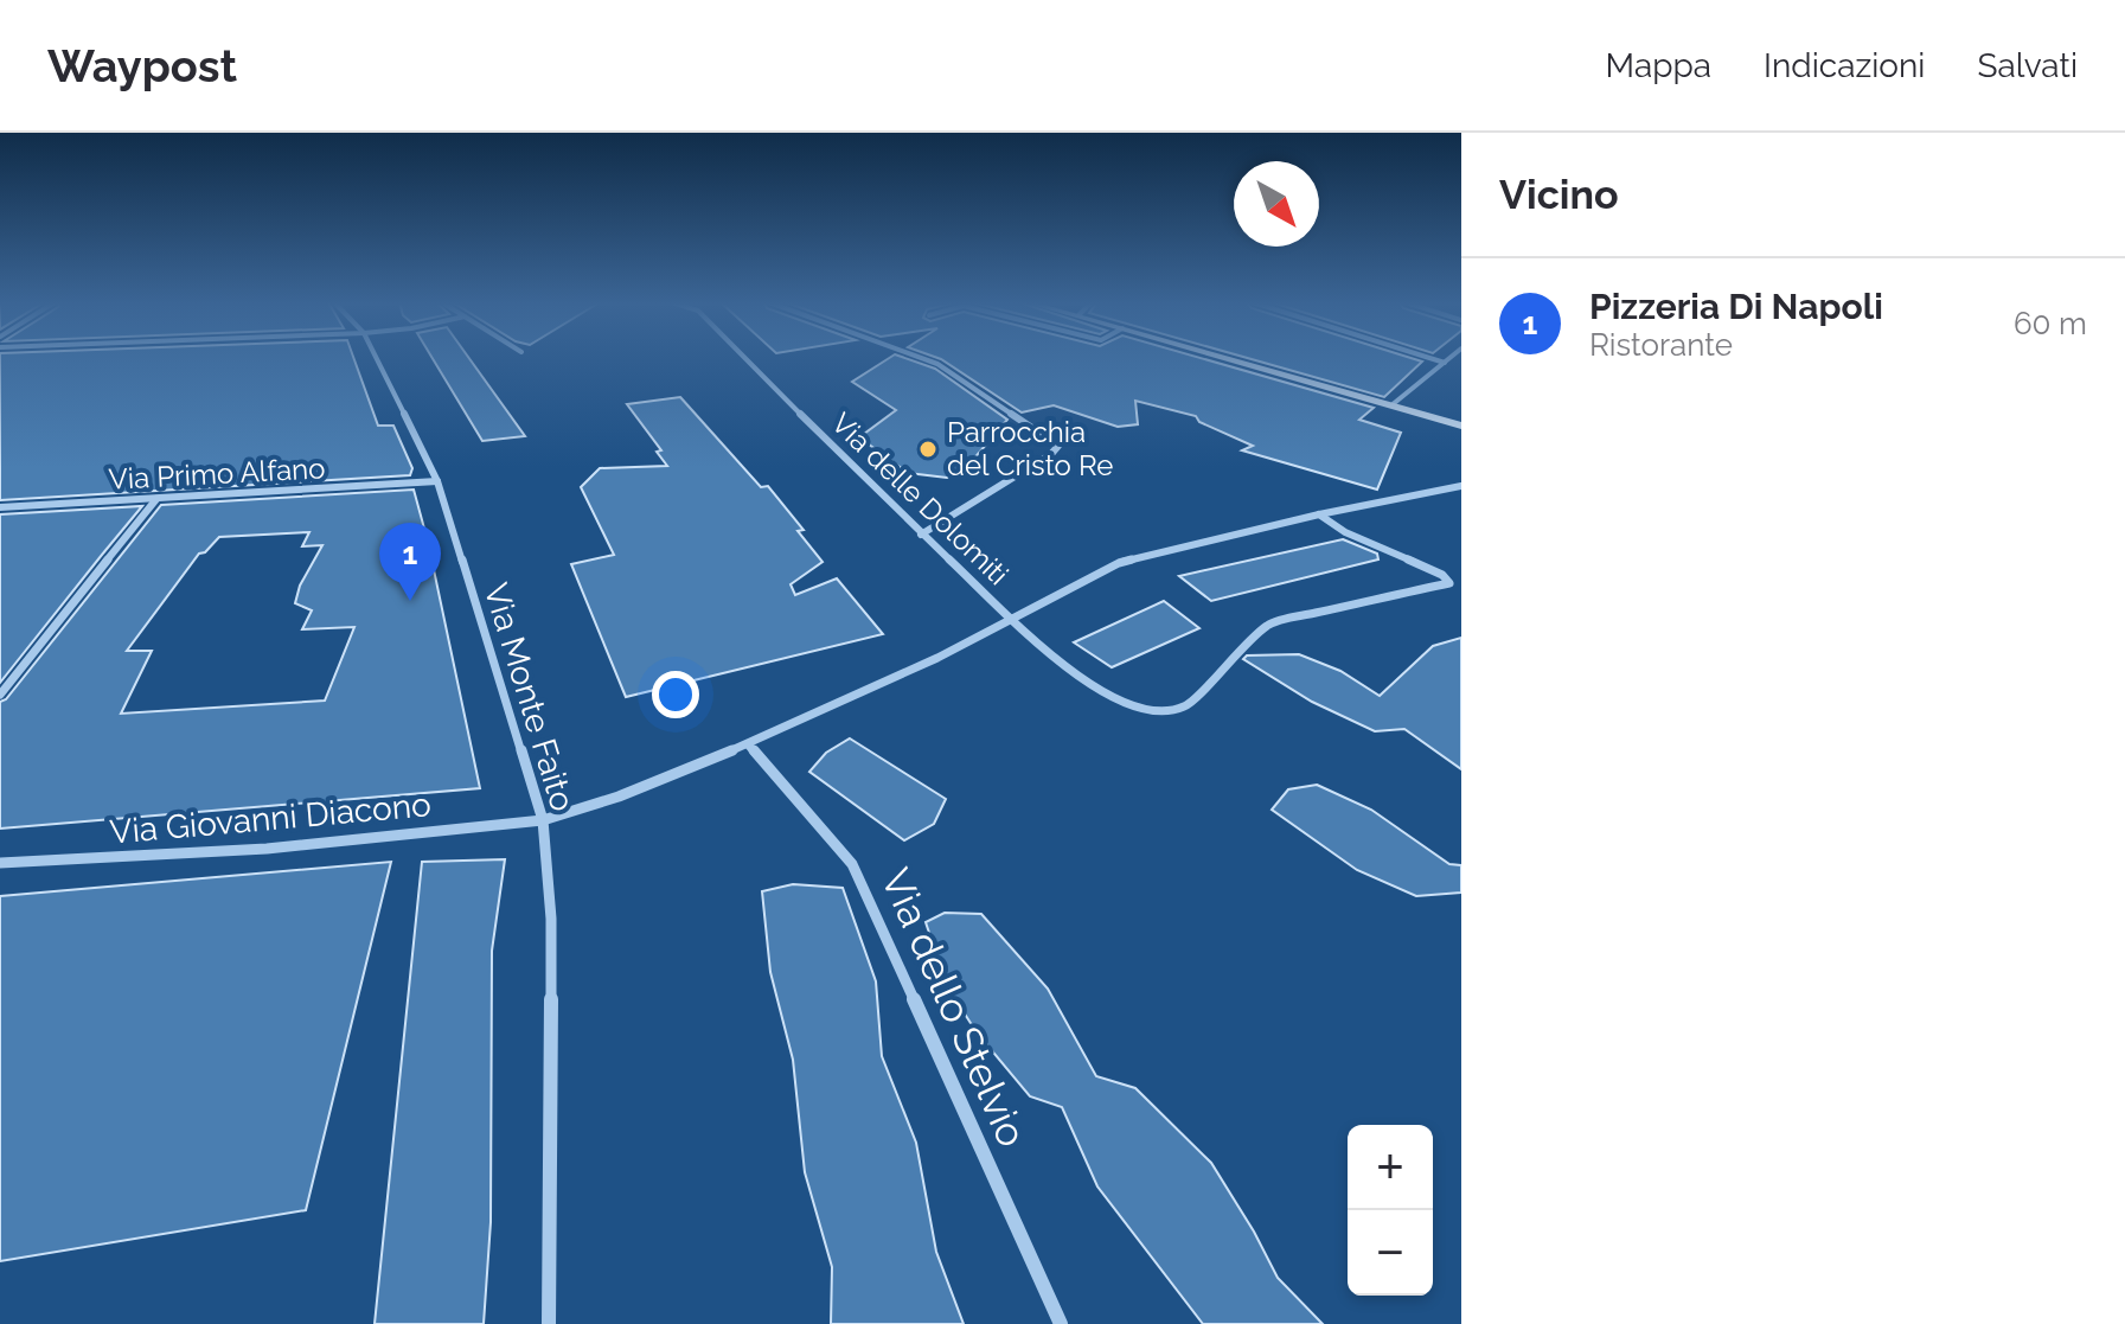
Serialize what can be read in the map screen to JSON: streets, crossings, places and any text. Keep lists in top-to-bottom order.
{
  "streets": {
    "street": [
      "Via Primo Alfano",
      "Via delle Dolomiti",
      "Via Monte Faito",
      "Via Giovanni Diacono",
      "Via dello Stelvio"
    ]
  },
  "crossings": [
    ["Via Primo Alfano", "Via Monte Faito"],
    ["Via Monte Faito", "Via Giovanni Diacono"]
  ],
  "places": ["Parrocchia del Cristo Re"],
  "north": "bottom right",
  "page": {
    "header": "Waypost",
    "nav": ["Mappa", "Indicazioni", "Salvati"],
    "heading": "Vicino",
    "list": [
      {
        "mark": "1",
        "name": "Pizzeria Di Napoli",
        "note": "Ristorante",
        "value": "60 m"
      }
    ],
    "pins": "1",
    "map_buttons": ["+", "−"]
  }
}
